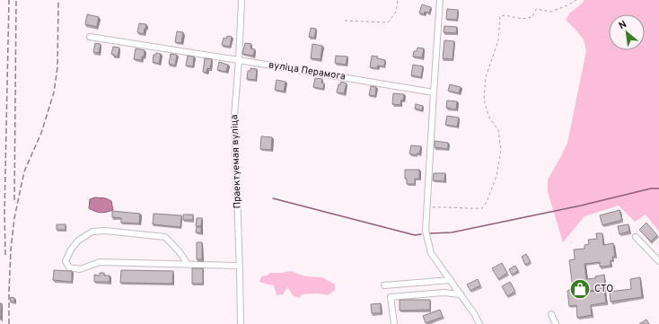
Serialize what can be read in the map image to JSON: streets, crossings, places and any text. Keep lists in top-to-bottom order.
{
  "streets": {
    "street": ["вуліца Перамога", "Праектуемая вуліца"]
  },
  "crossings": [
    ["вуліца Перамога", "Праектуемая вуліца"]
  ],
  "places": {
    "shop": ["СТО"]
  },
  "north": "top left"
}
